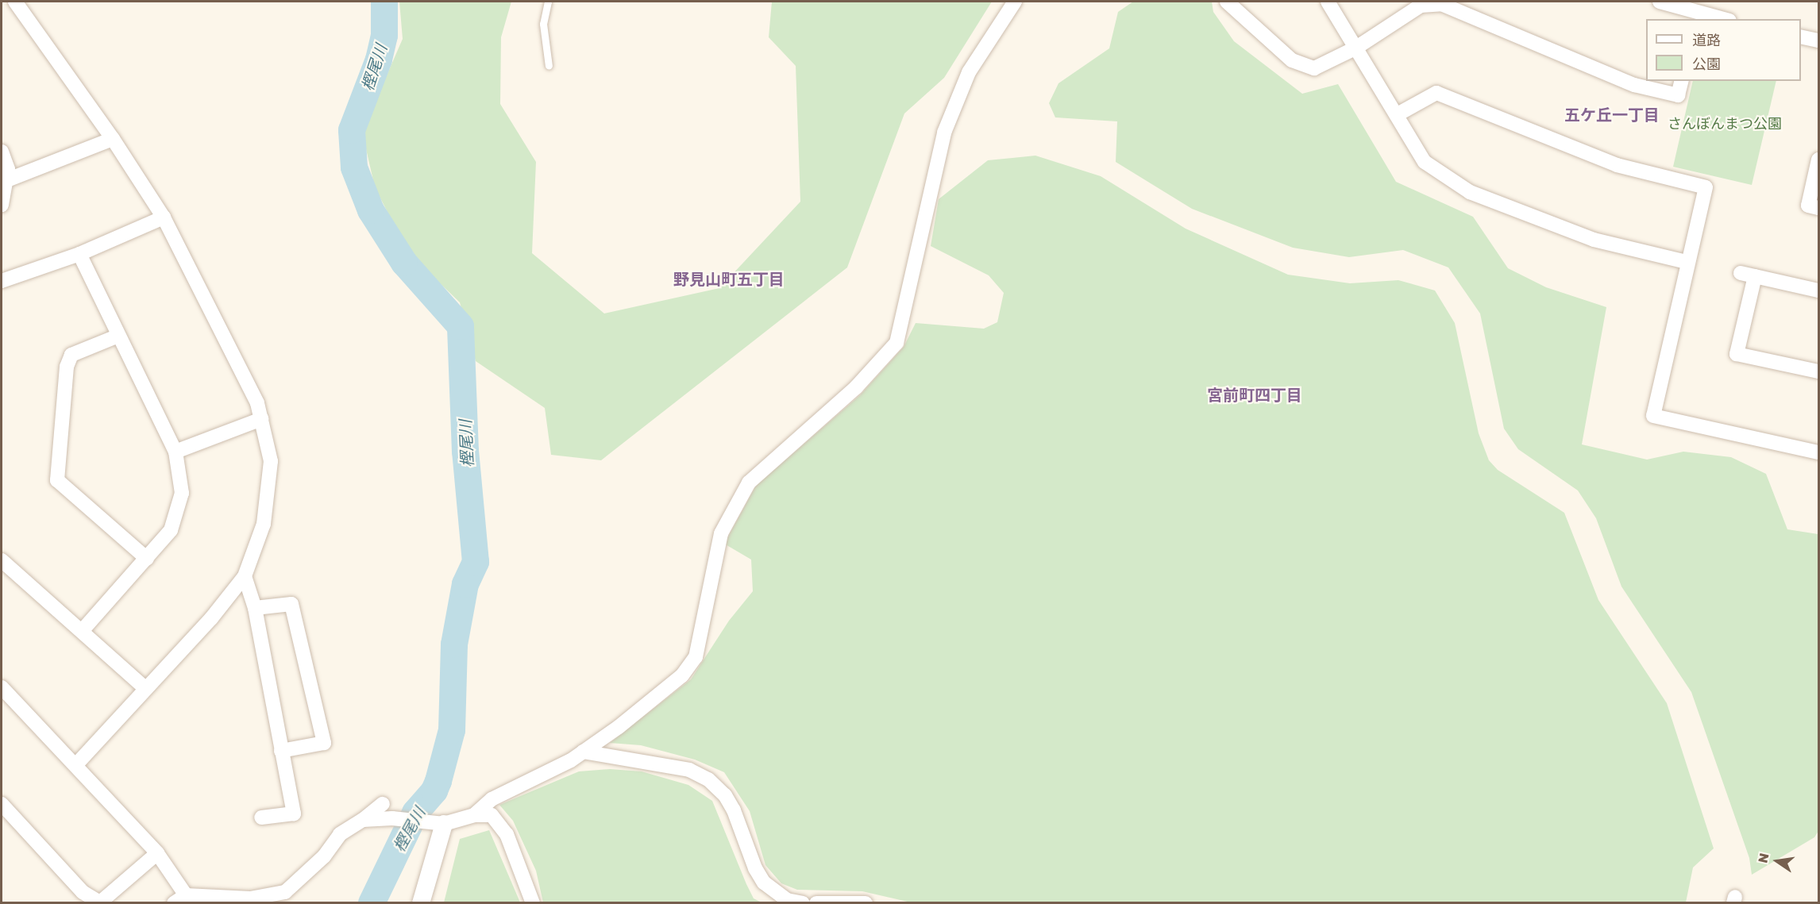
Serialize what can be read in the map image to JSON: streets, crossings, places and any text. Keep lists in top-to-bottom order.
{
  "districts": ["五ケ丘一丁目", "野見山町五丁目", "宮前町四丁目"],
  "water": ["樫尾川"],
  "parks": ["さんぼんまつ公園"],
  "legend": ["道路", "公園"],
  "north": "left"
}
